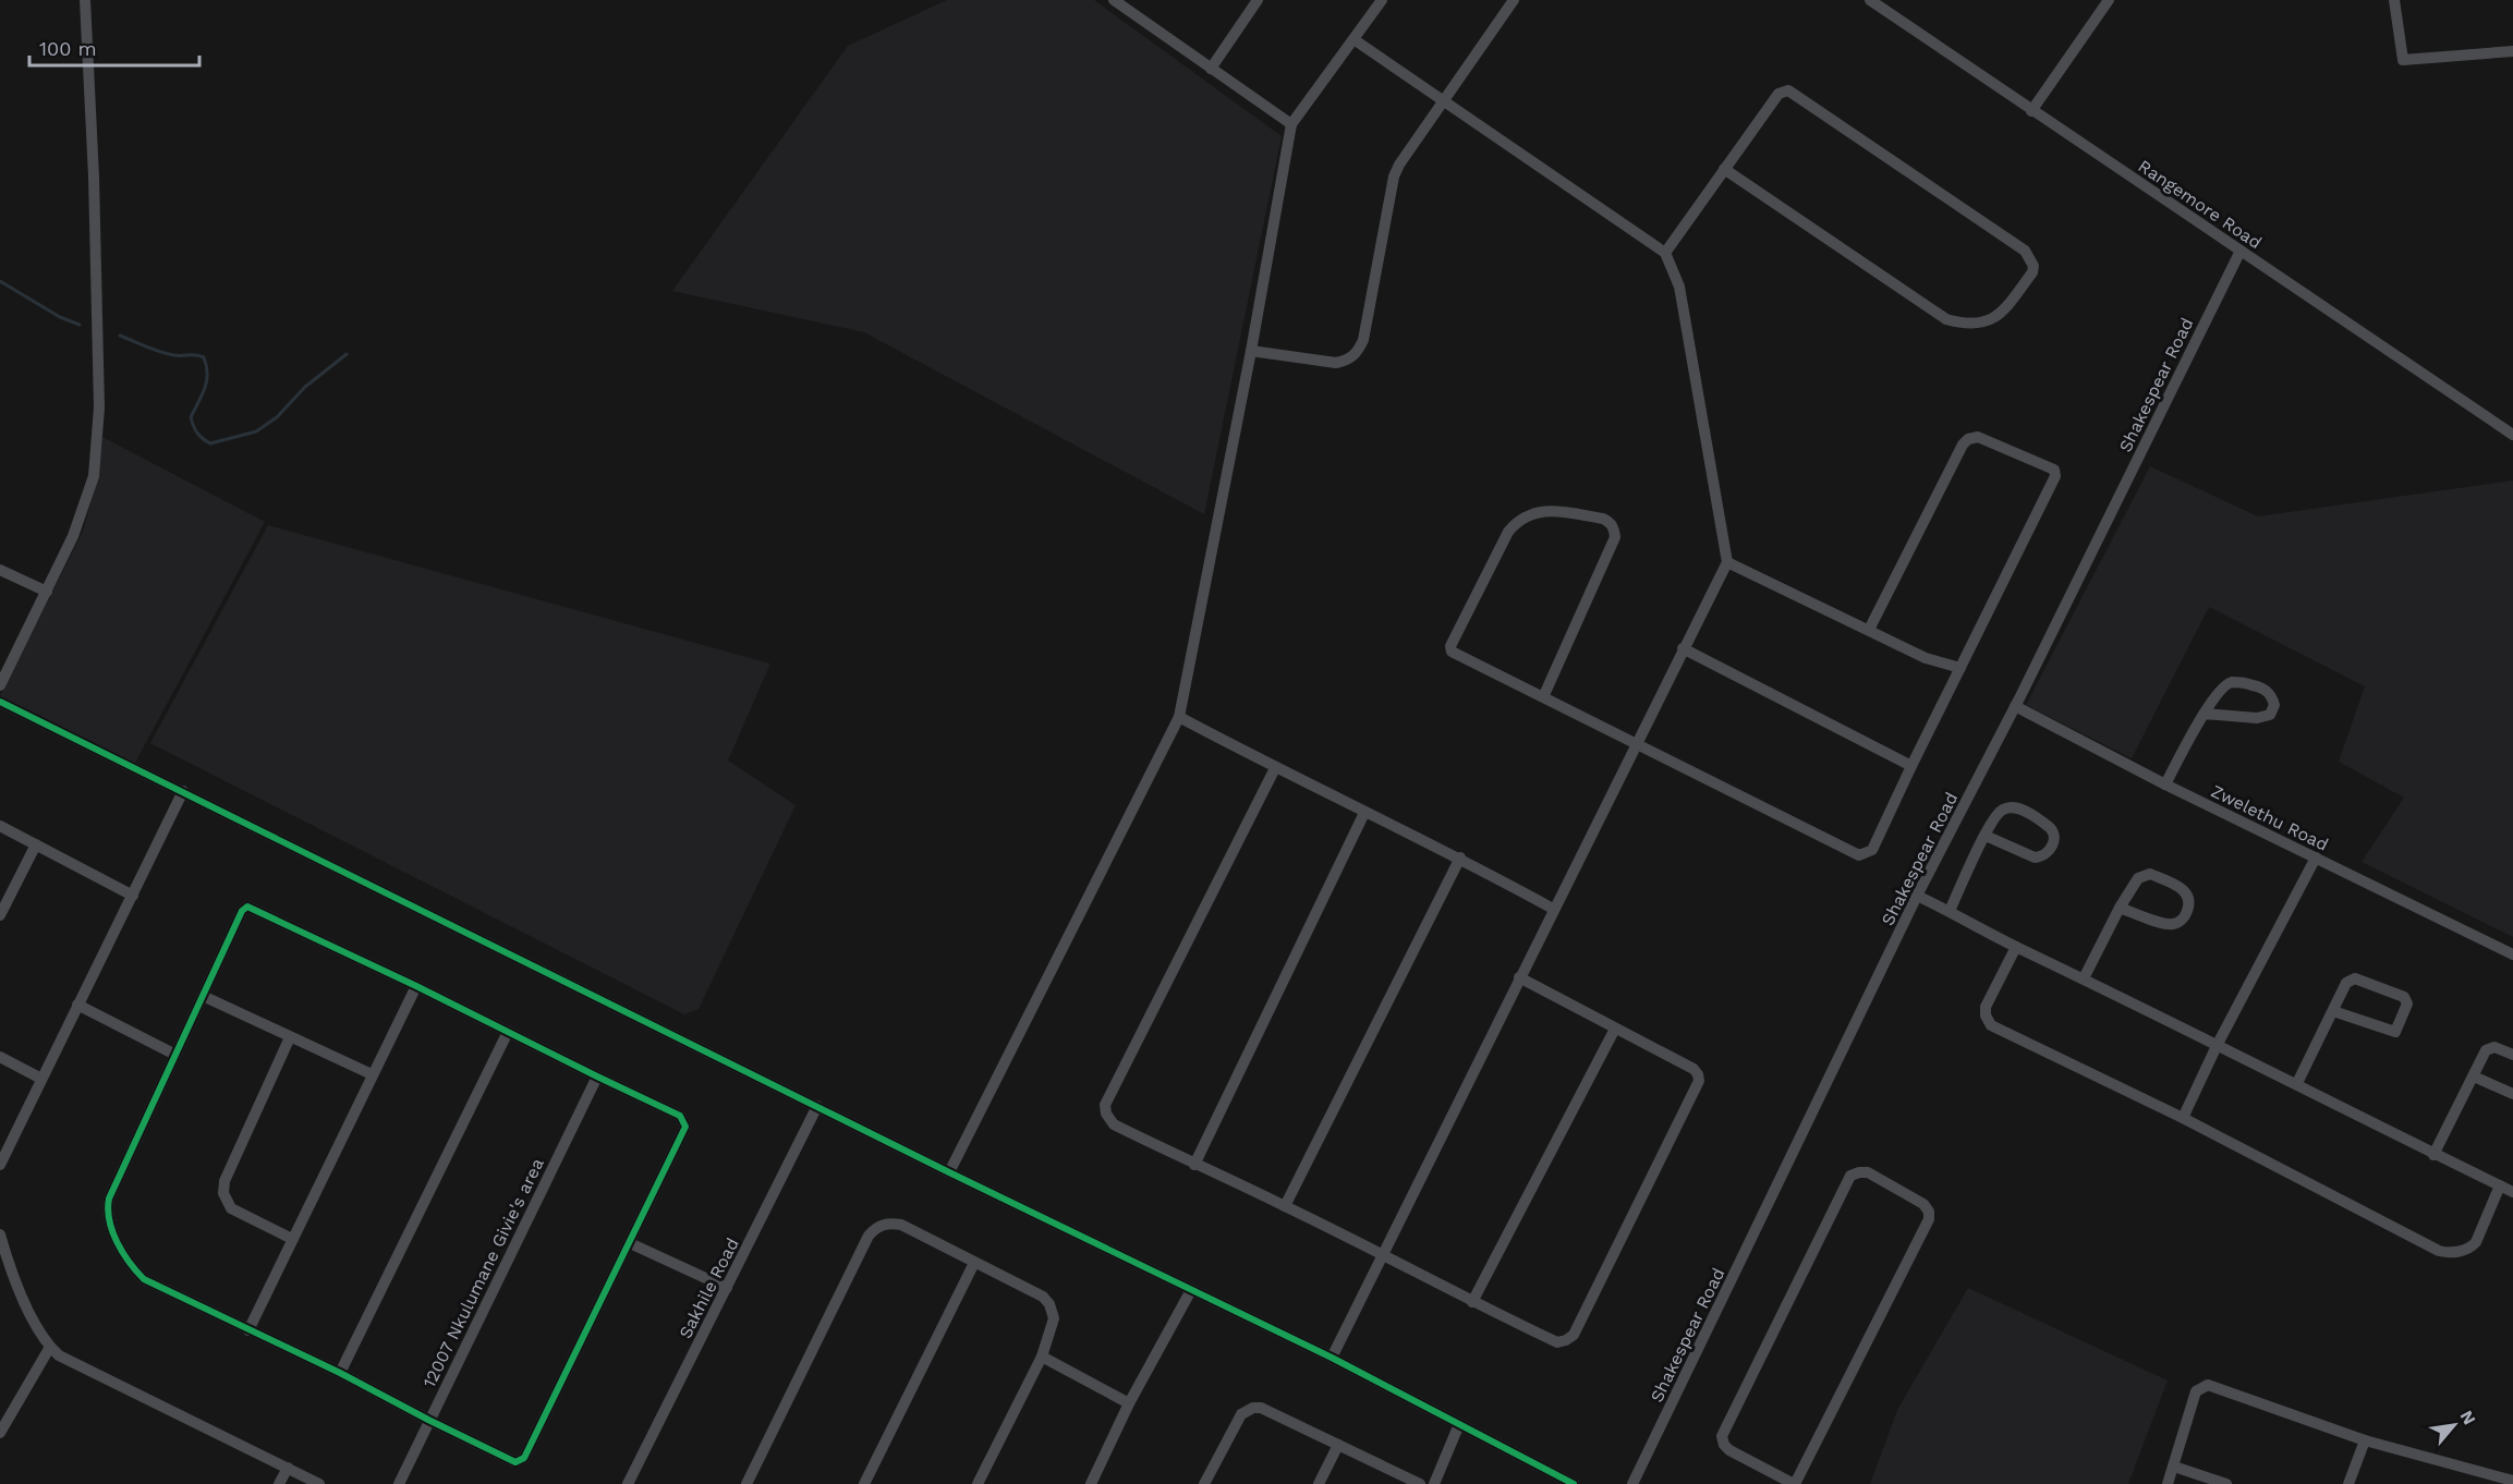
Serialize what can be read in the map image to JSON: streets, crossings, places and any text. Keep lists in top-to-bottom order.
{
  "streets": {
    "street": [
      "Rangemore Road",
      "Shakespear Road",
      "Zwelethu Road",
      "12007 Nkulumane Givie's area",
      "Sakhile Road"
    ]
  },
  "crossings": [
    ["Rangemore Road", "Shakespear Road"],
    ["Shakespear Road", "Zwelethu Road"]
  ],
  "scale_bar": "100 m",
  "north": "top right"
}
